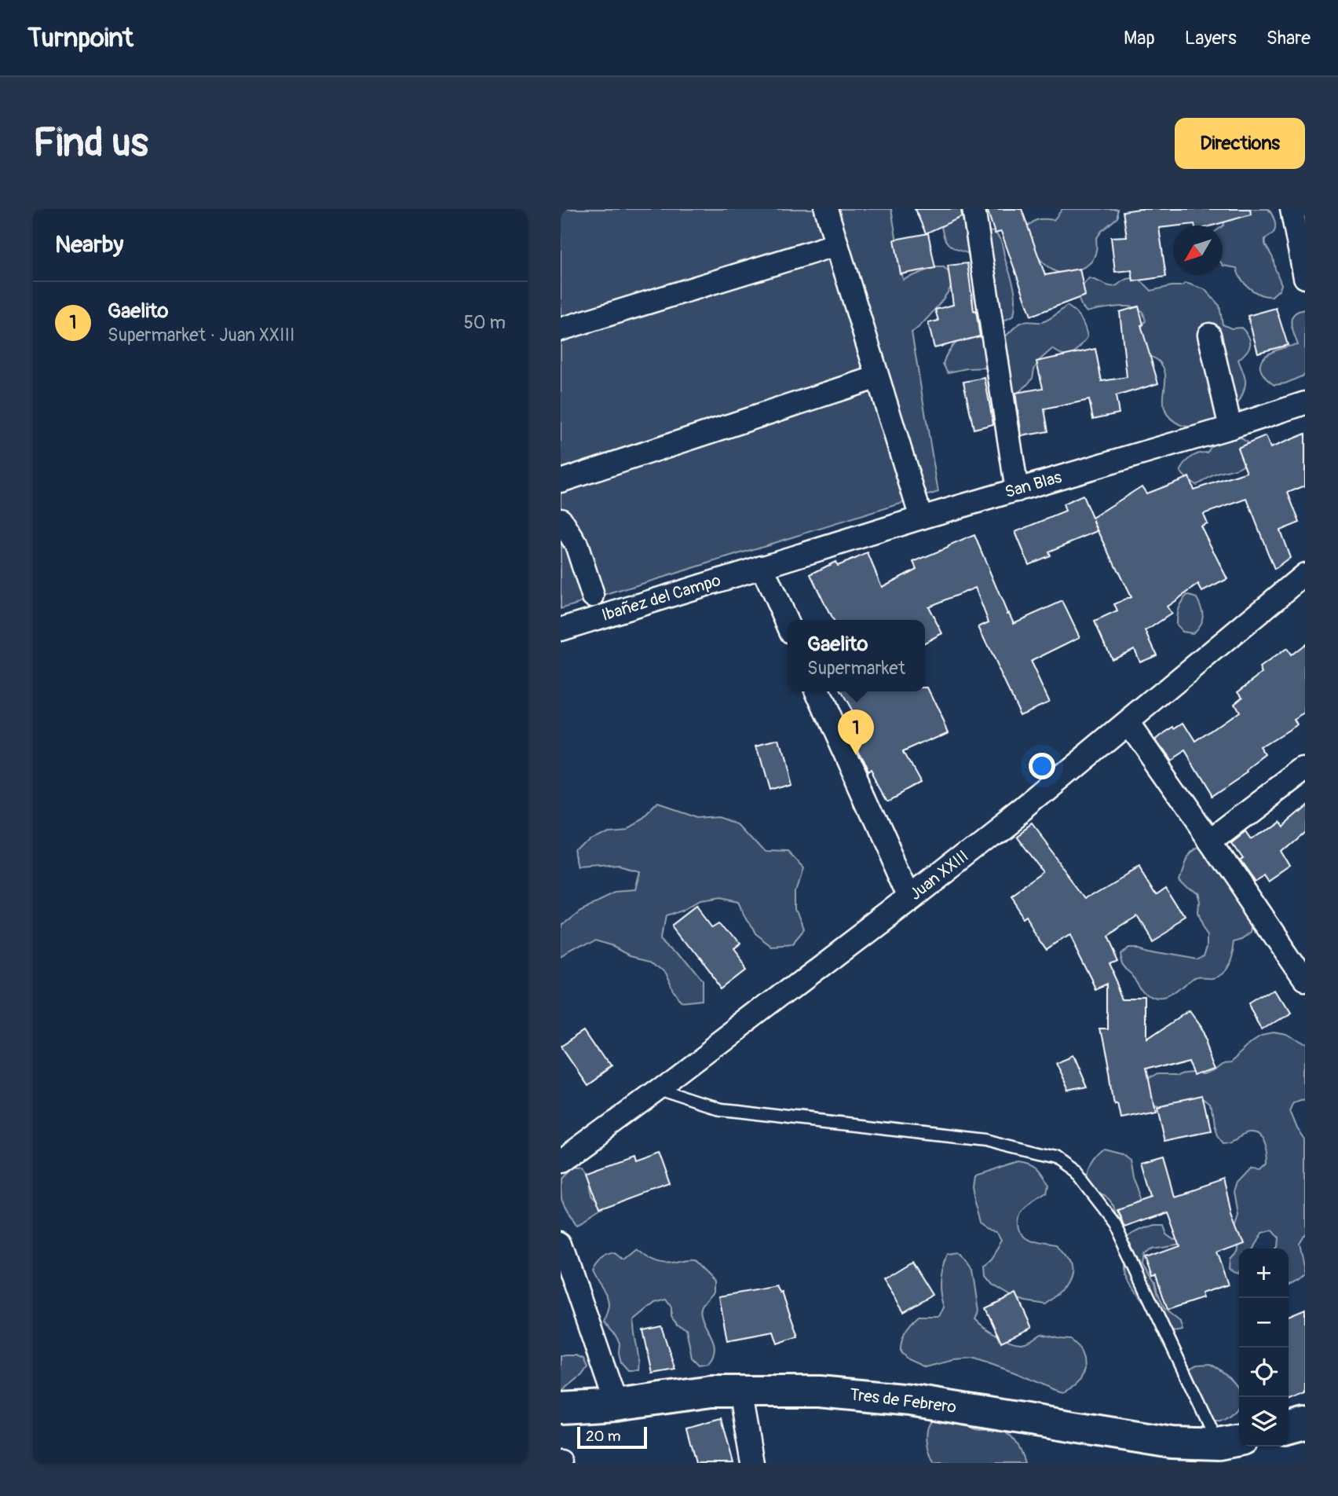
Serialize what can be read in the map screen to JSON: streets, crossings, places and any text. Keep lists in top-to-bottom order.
{
  "streets": {
    "street": [
      "San Blas",
      "Ibañez del Campo",
      "Juan XXIII",
      "Tres de Febrero"
    ]
  },
  "crossings": [
    ["San Blas", "Ibañez del Campo"]
  ],
  "scale_bar": "20 m",
  "north": "bottom left",
  "page": {
    "header": "Turnpoint",
    "nav": ["Map", "Layers", "Share"],
    "buttons": "Directions",
    "title": "Find us",
    "heading": "Nearby",
    "list": [
      {
        "mark": "1",
        "name": "Gaelito",
        "note": "Supermarket · Juan XXIII",
        "value": "50 m"
      }
    ],
    "popup": ["Gaelito", "Supermarket"],
    "pins": "1",
    "map_buttons": ["+", "−"],
    "scale": "20 m"
  }
}
